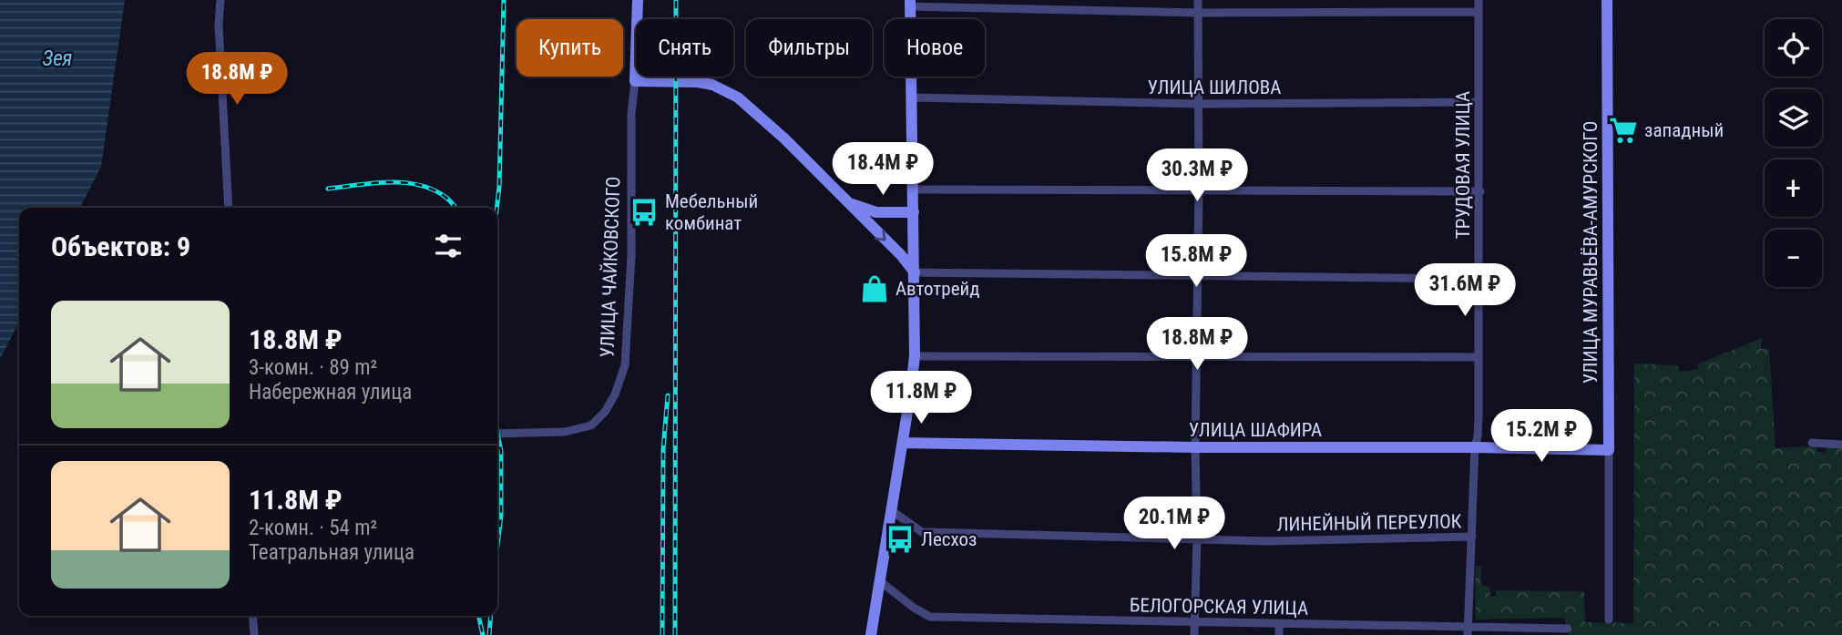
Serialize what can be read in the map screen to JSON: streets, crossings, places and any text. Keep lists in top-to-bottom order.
{
  "streets": {
    "street": [
      "УЛИЦА ШИЛОВА",
      "ТРУДОВАЯ УЛИЦА",
      "УЛИЦА МУРАВЬЁВА-АМУРСКОГО",
      "УЛИЦА ЧАЙКОВСКОГО",
      "УЛИЦА ШАФИРА",
      "ЛИНЕЙНЫЙ ПЕРЕУЛОК",
      "БЕЛОГОРСКАЯ УЛИЦА"
    ]
  },
  "crossings": [
    ["УЛИЦА ШИЛОВА", "ТРУДОВАЯ УЛИЦА"],
    ["ТРУДОВАЯ УЛИЦА", "УЛИЦА ШАФИРА"],
    ["ТРУДОВАЯ УЛИЦА", "ЛИНЕЙНЫЙ ПЕРЕУЛОК"],
    ["ТРУДОВАЯ УЛИЦА", "БЕЛОГОРСКАЯ УЛИЦА"],
    ["УЛИЦА МУРАВЬЁВА-АМУРСКОГО", "УЛИЦА ШАФИРА"]
  ],
  "water": ["Зея"],
  "places": {
    "supermarket": ["западный"],
    "bus stop": ["Мебельный комбинат", "Лесхоз"],
    "shop": ["Автотрейд"]
  },
  "page": {
    "map_buttons": ["+", "−"],
    "chip": [
      "Купить",
      "Снять",
      "Фильтры",
      "Новое"
    ],
    "price": [
      "18.8M ₽",
      "18.4M ₽",
      "30.3M ₽",
      "15.8M ₽",
      "31.6M ₽",
      "18.8M ₽",
      "11.8M ₽",
      "15.2M ₽",
      "20.1M ₽"
    ],
    "heading": "Объектов: 9",
    "list": [
      {
        "name": "18.8M ₽",
        "note": "3-комн. · 89 m² · Набережная улица"
      },
      {
        "name": "11.8M ₽",
        "note": "2-комн. · 54 m² · Театральная улица"
      }
    ]
  }
}
